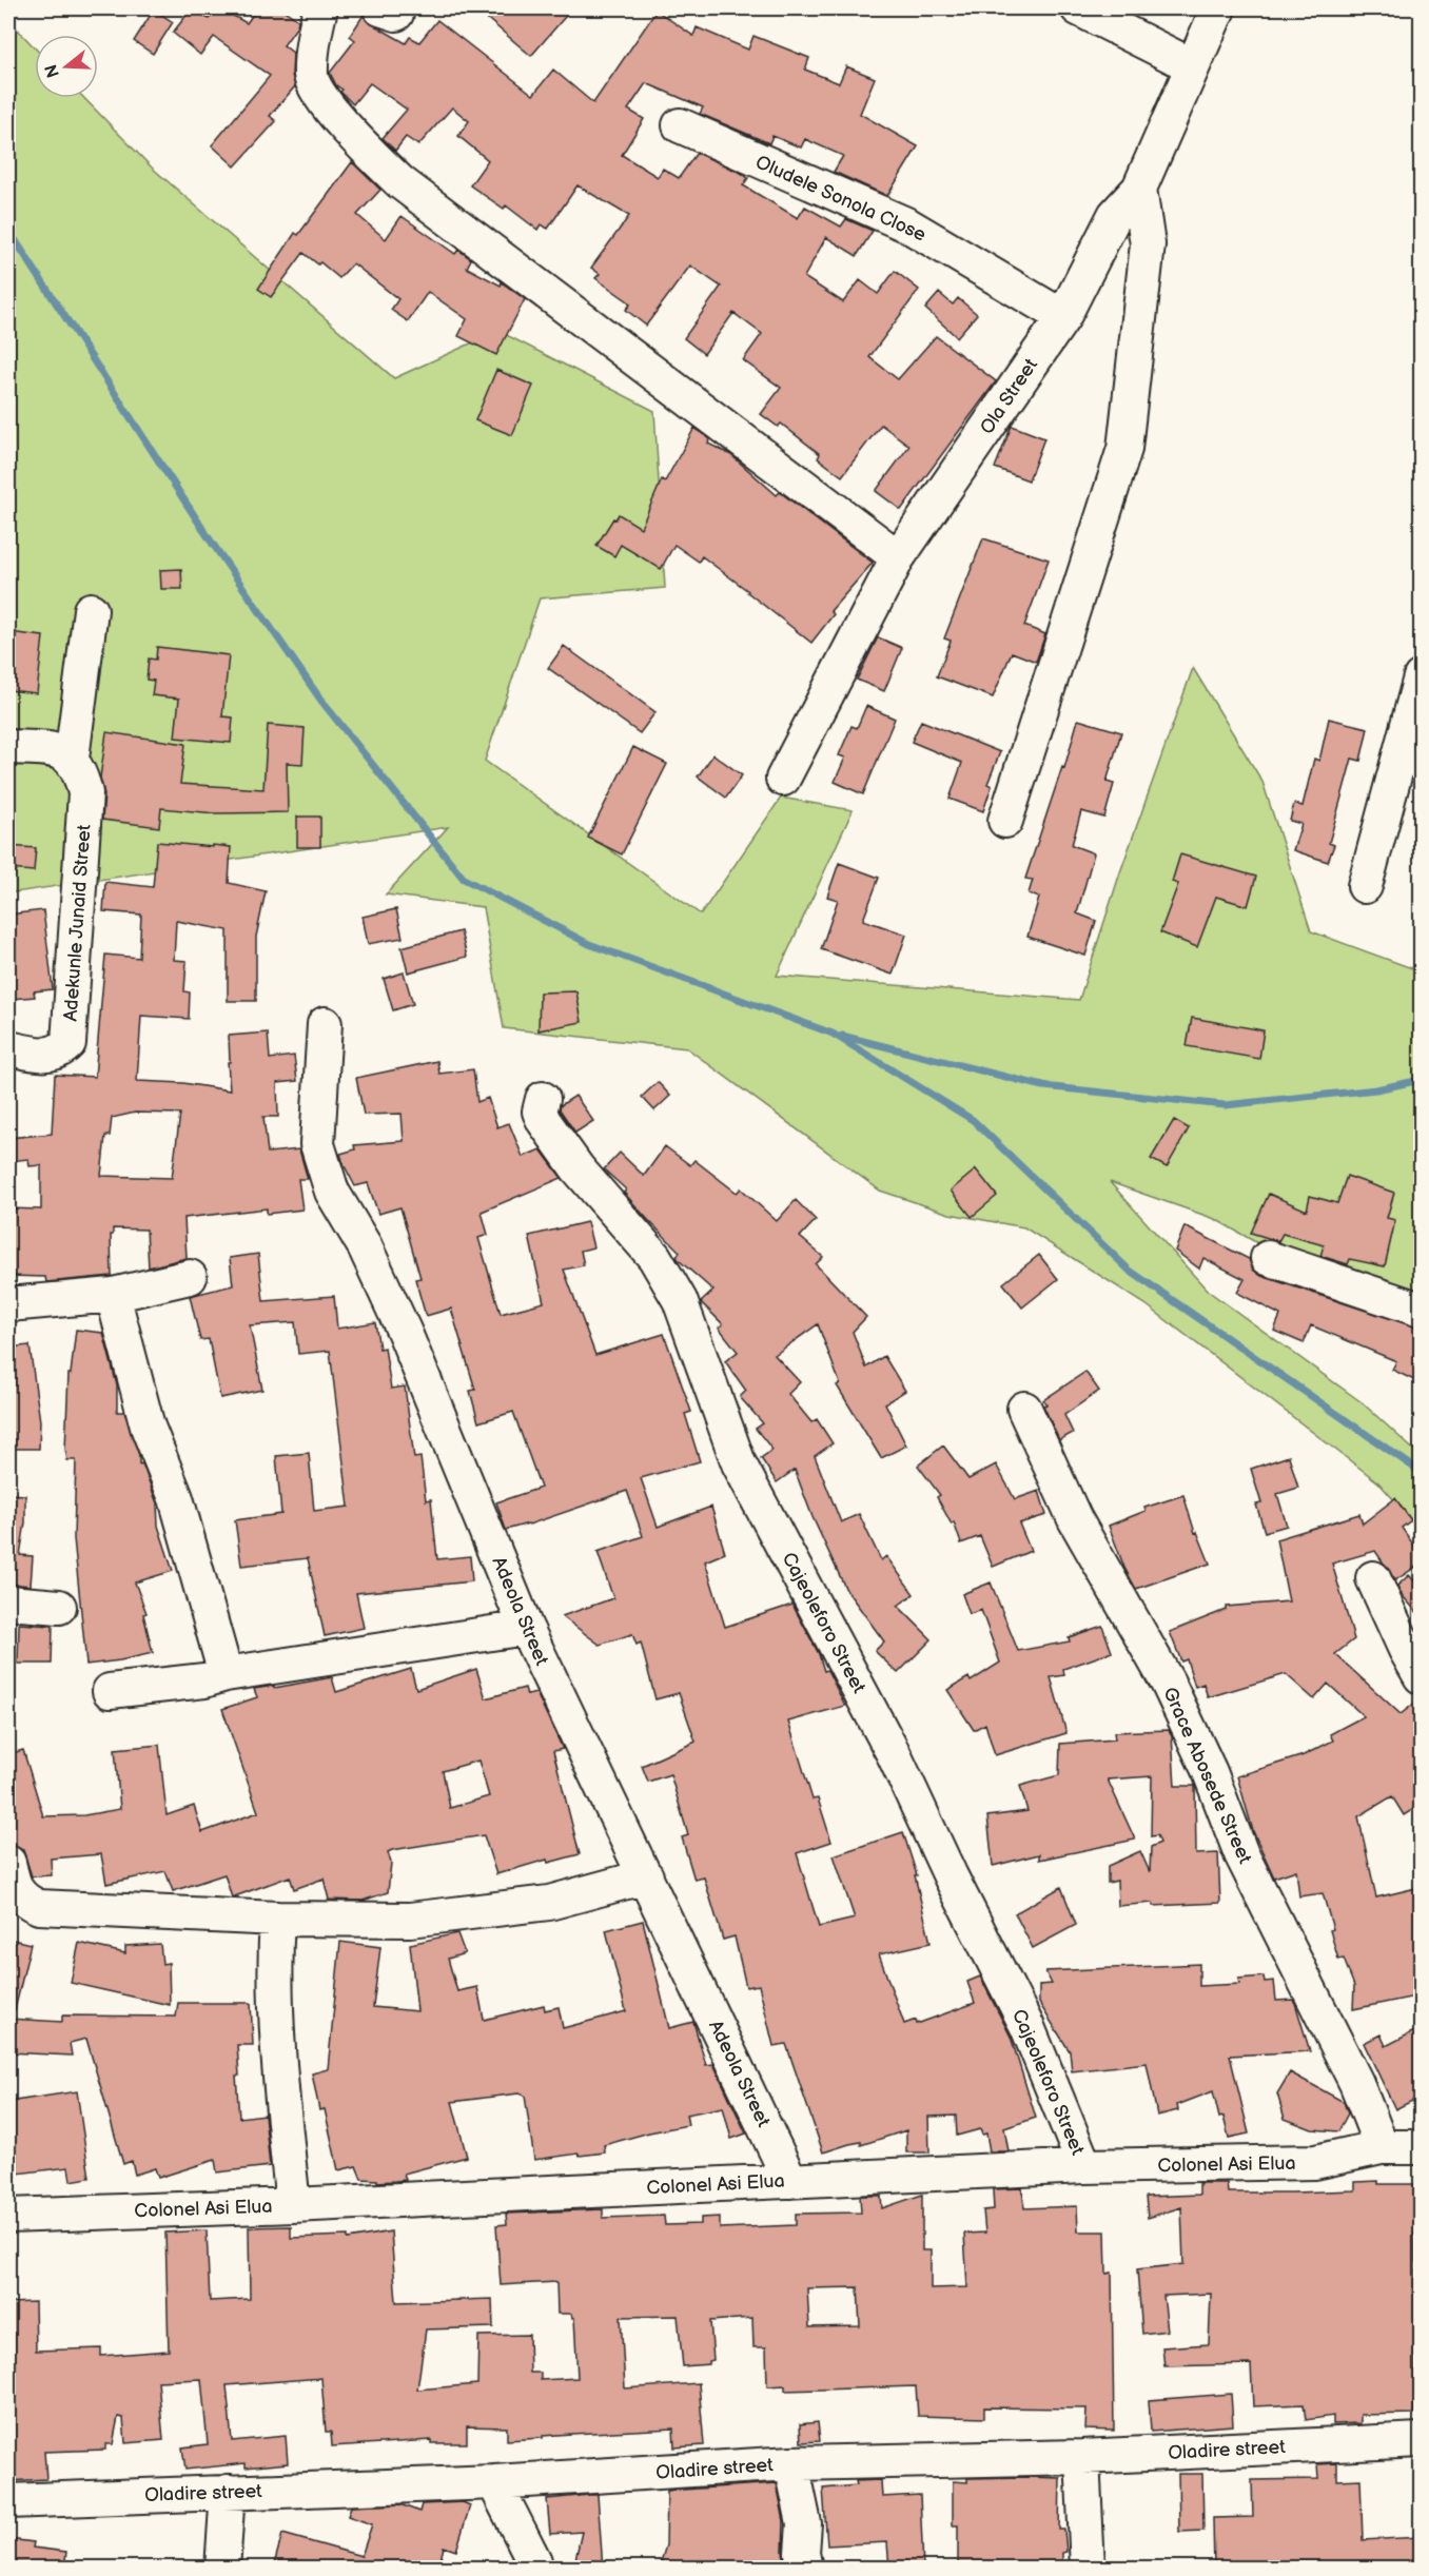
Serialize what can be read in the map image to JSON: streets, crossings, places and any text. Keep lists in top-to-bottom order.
{
  "streets": {
    "street": [
      "Oludele Sonola Close",
      "Ola Street",
      "Adekunle Junaid Street",
      "Adeola Street",
      "Cajeoleforo Street",
      "Grace Abosede Street",
      "Colonel Asi Elua",
      "Oladire street"
    ]
  },
  "crossings": [
    ["Oludele Sonola Close", "Ola Street"],
    ["Adeola Street", "Colonel Asi Elua"],
    ["Cajeoleforo Street", "Colonel Asi Elua"],
    ["Grace Abosede Street", "Colonel Asi Elua"]
  ],
  "north": "left"
}
